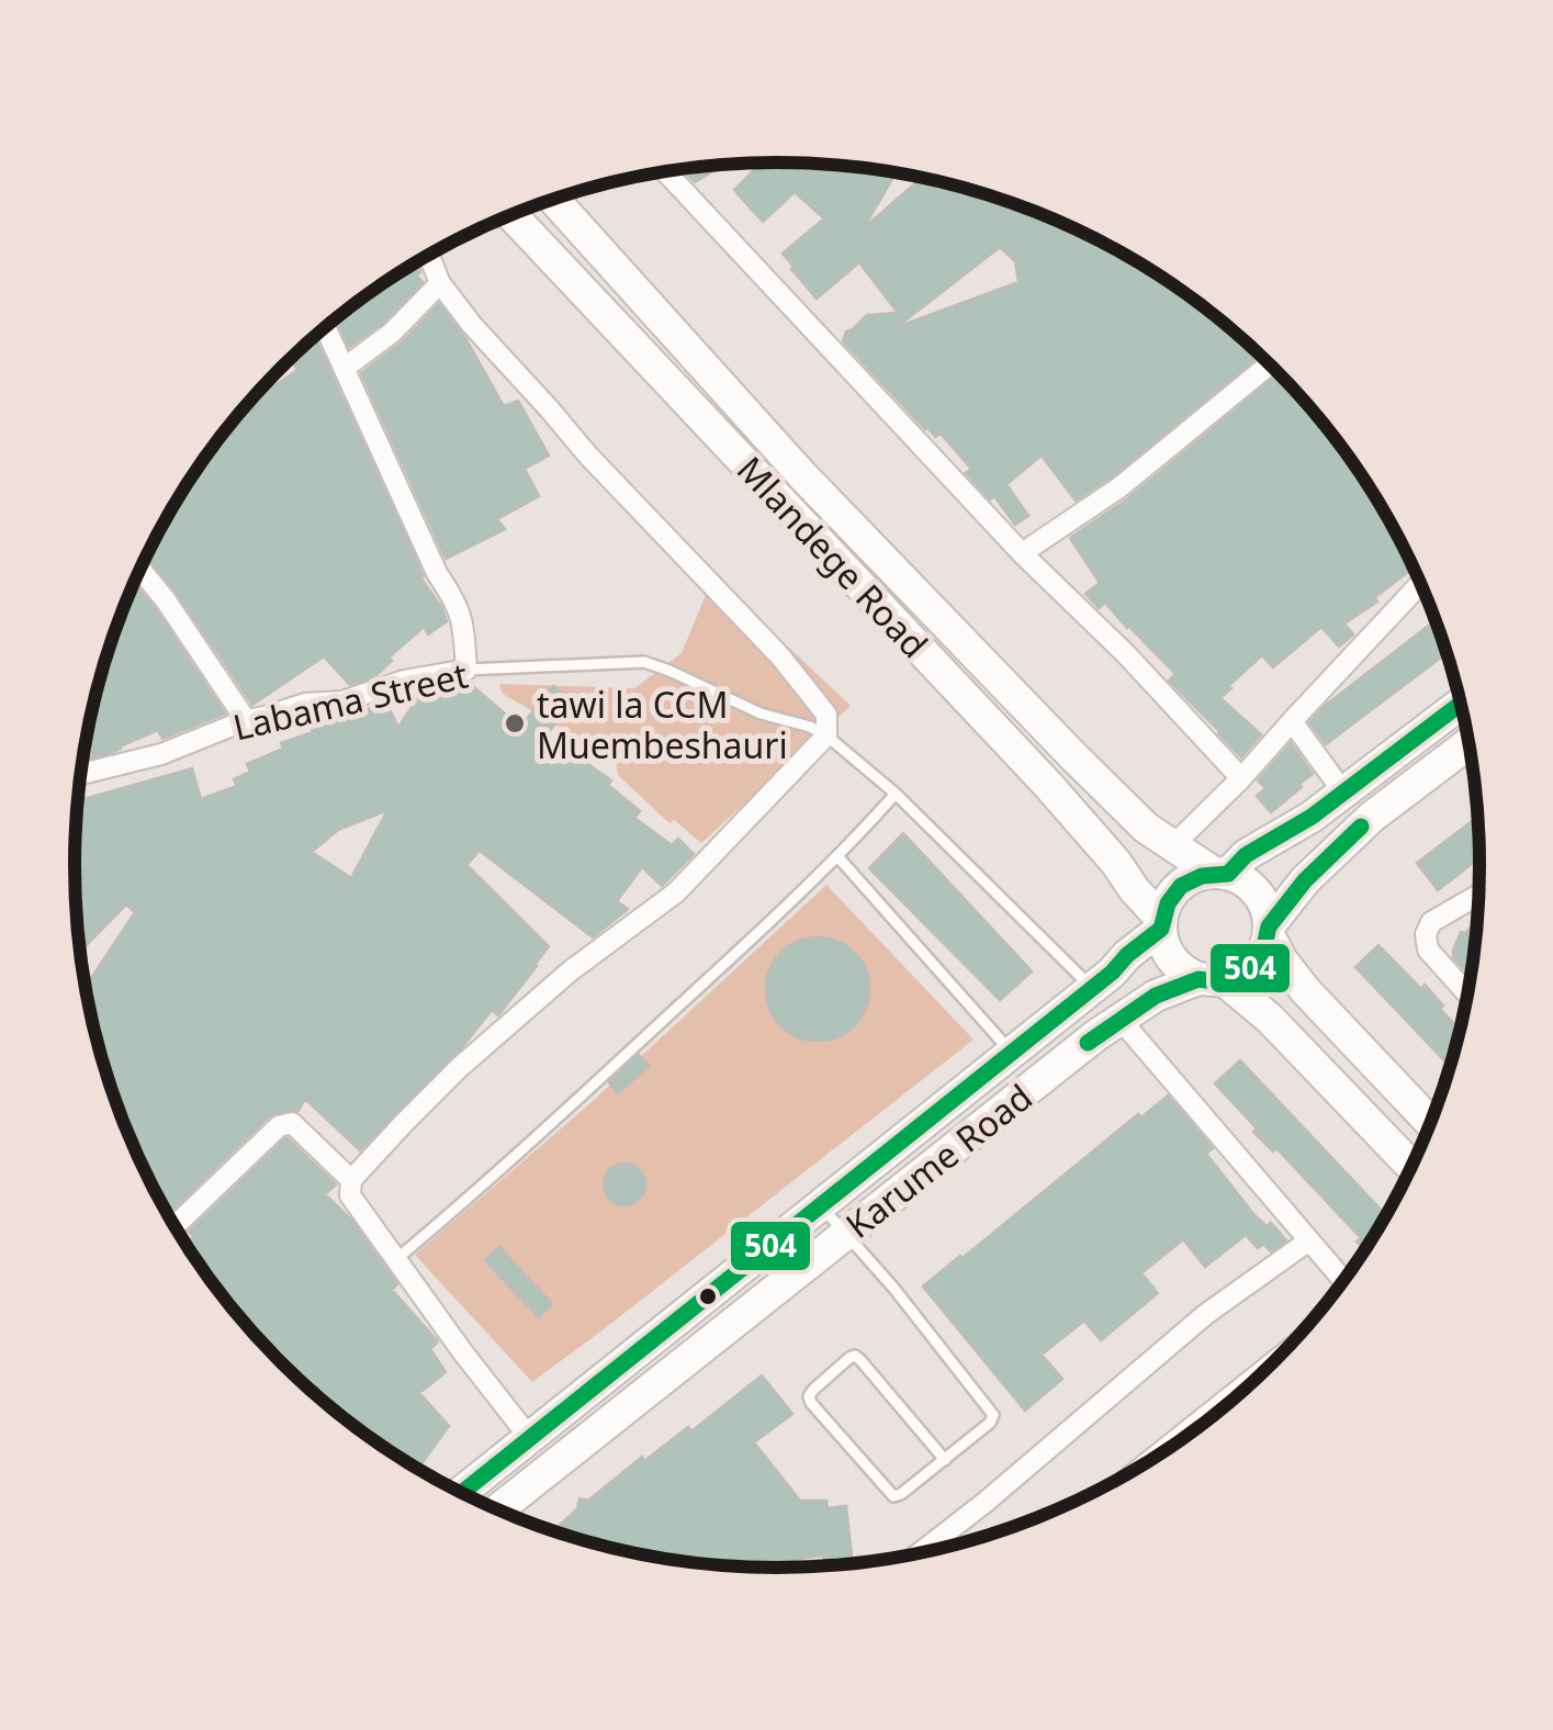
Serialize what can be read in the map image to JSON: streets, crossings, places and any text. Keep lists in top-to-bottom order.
{
  "streets": {
    "main road": ["Mlandege Road", "Karume Road"],
    "street": ["Labama Street"]
  },
  "crossings": [
    ["Mlandege Road", "Karume Road"]
  ],
  "places": ["tawi la CCM Muembeshauri"],
  "lines": ["transit line 504"]
}
